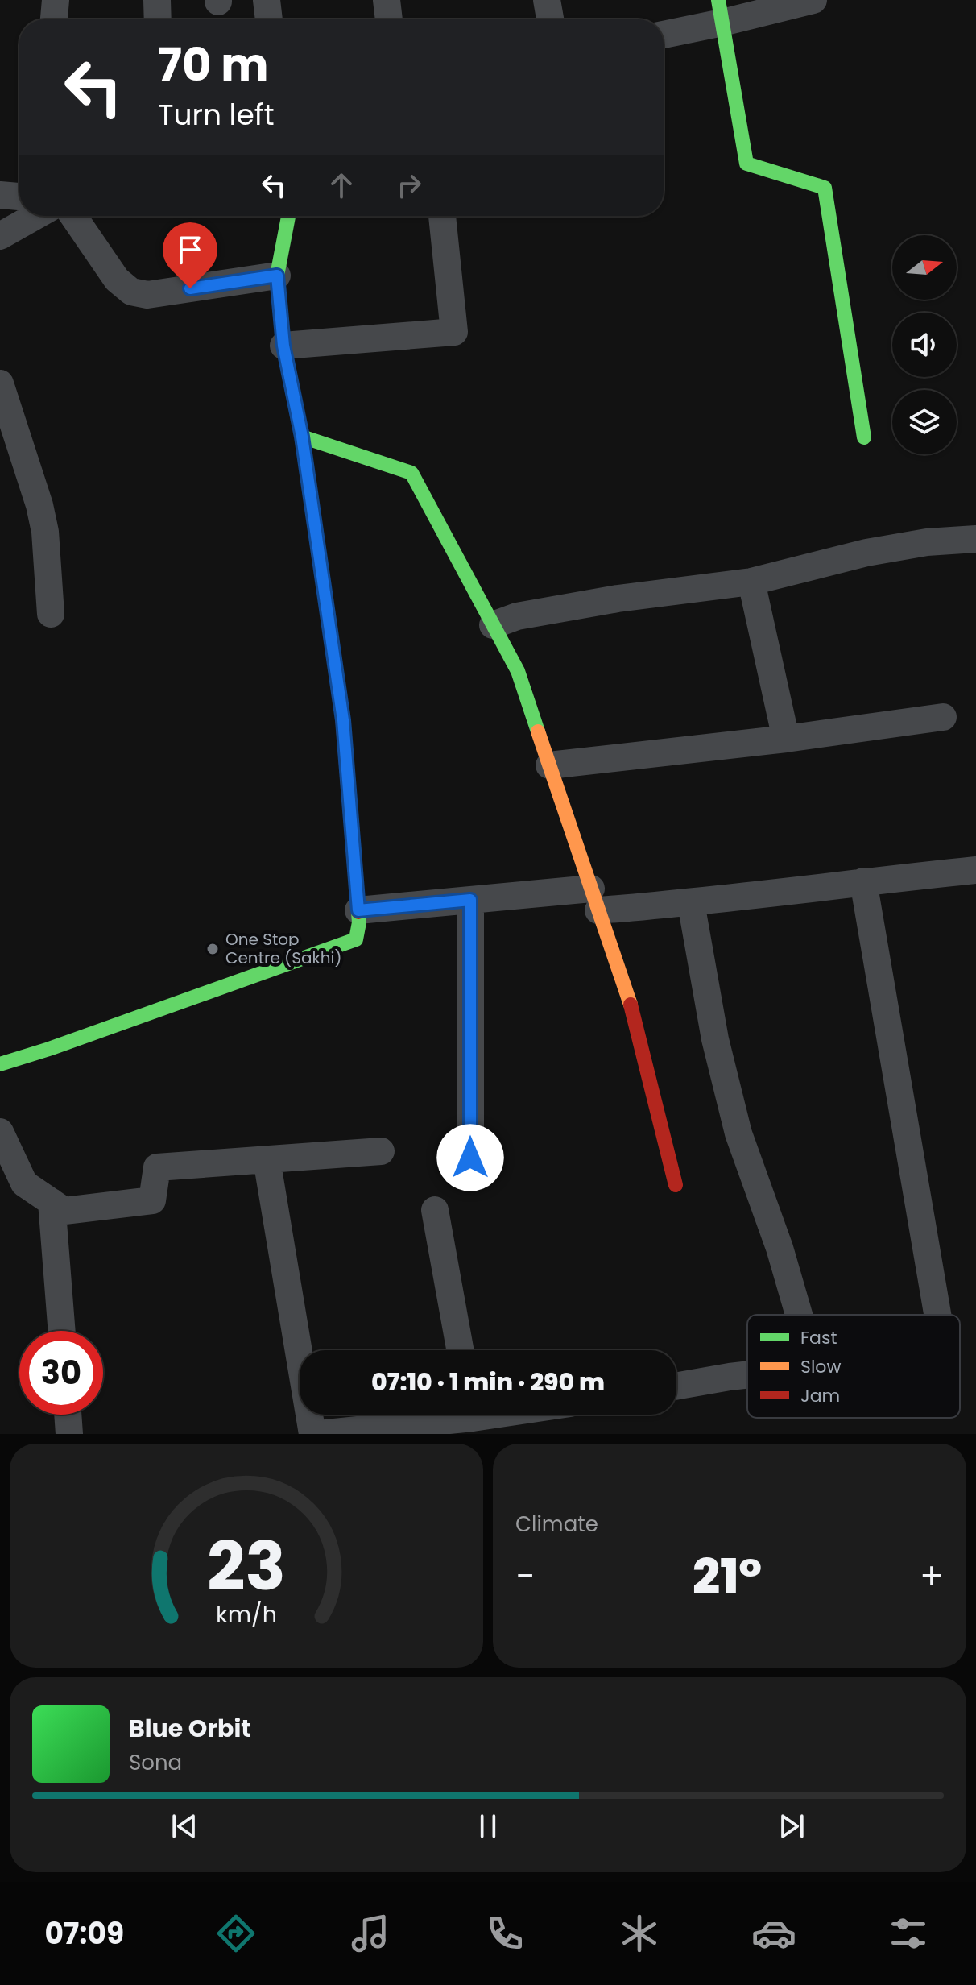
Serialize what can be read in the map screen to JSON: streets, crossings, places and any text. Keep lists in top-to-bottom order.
{
  "places": ["One Stop Centre (Sakhi)"],
  "legend": ["Fast", "Slow", "Jam"],
  "north": "right",
  "page": {
    "turn": ["70 m", "Turn left"],
    "limit": "30",
    "trip": "07:10 · 1 min · 290 m",
    "tile": "Climate",
    "heat": ["−", "21°", "+"],
    "song": ["Blue Orbit", "Sona"],
    "tabs": "07:09",
    "gauge": ["23", "km/h"]
  }
}
